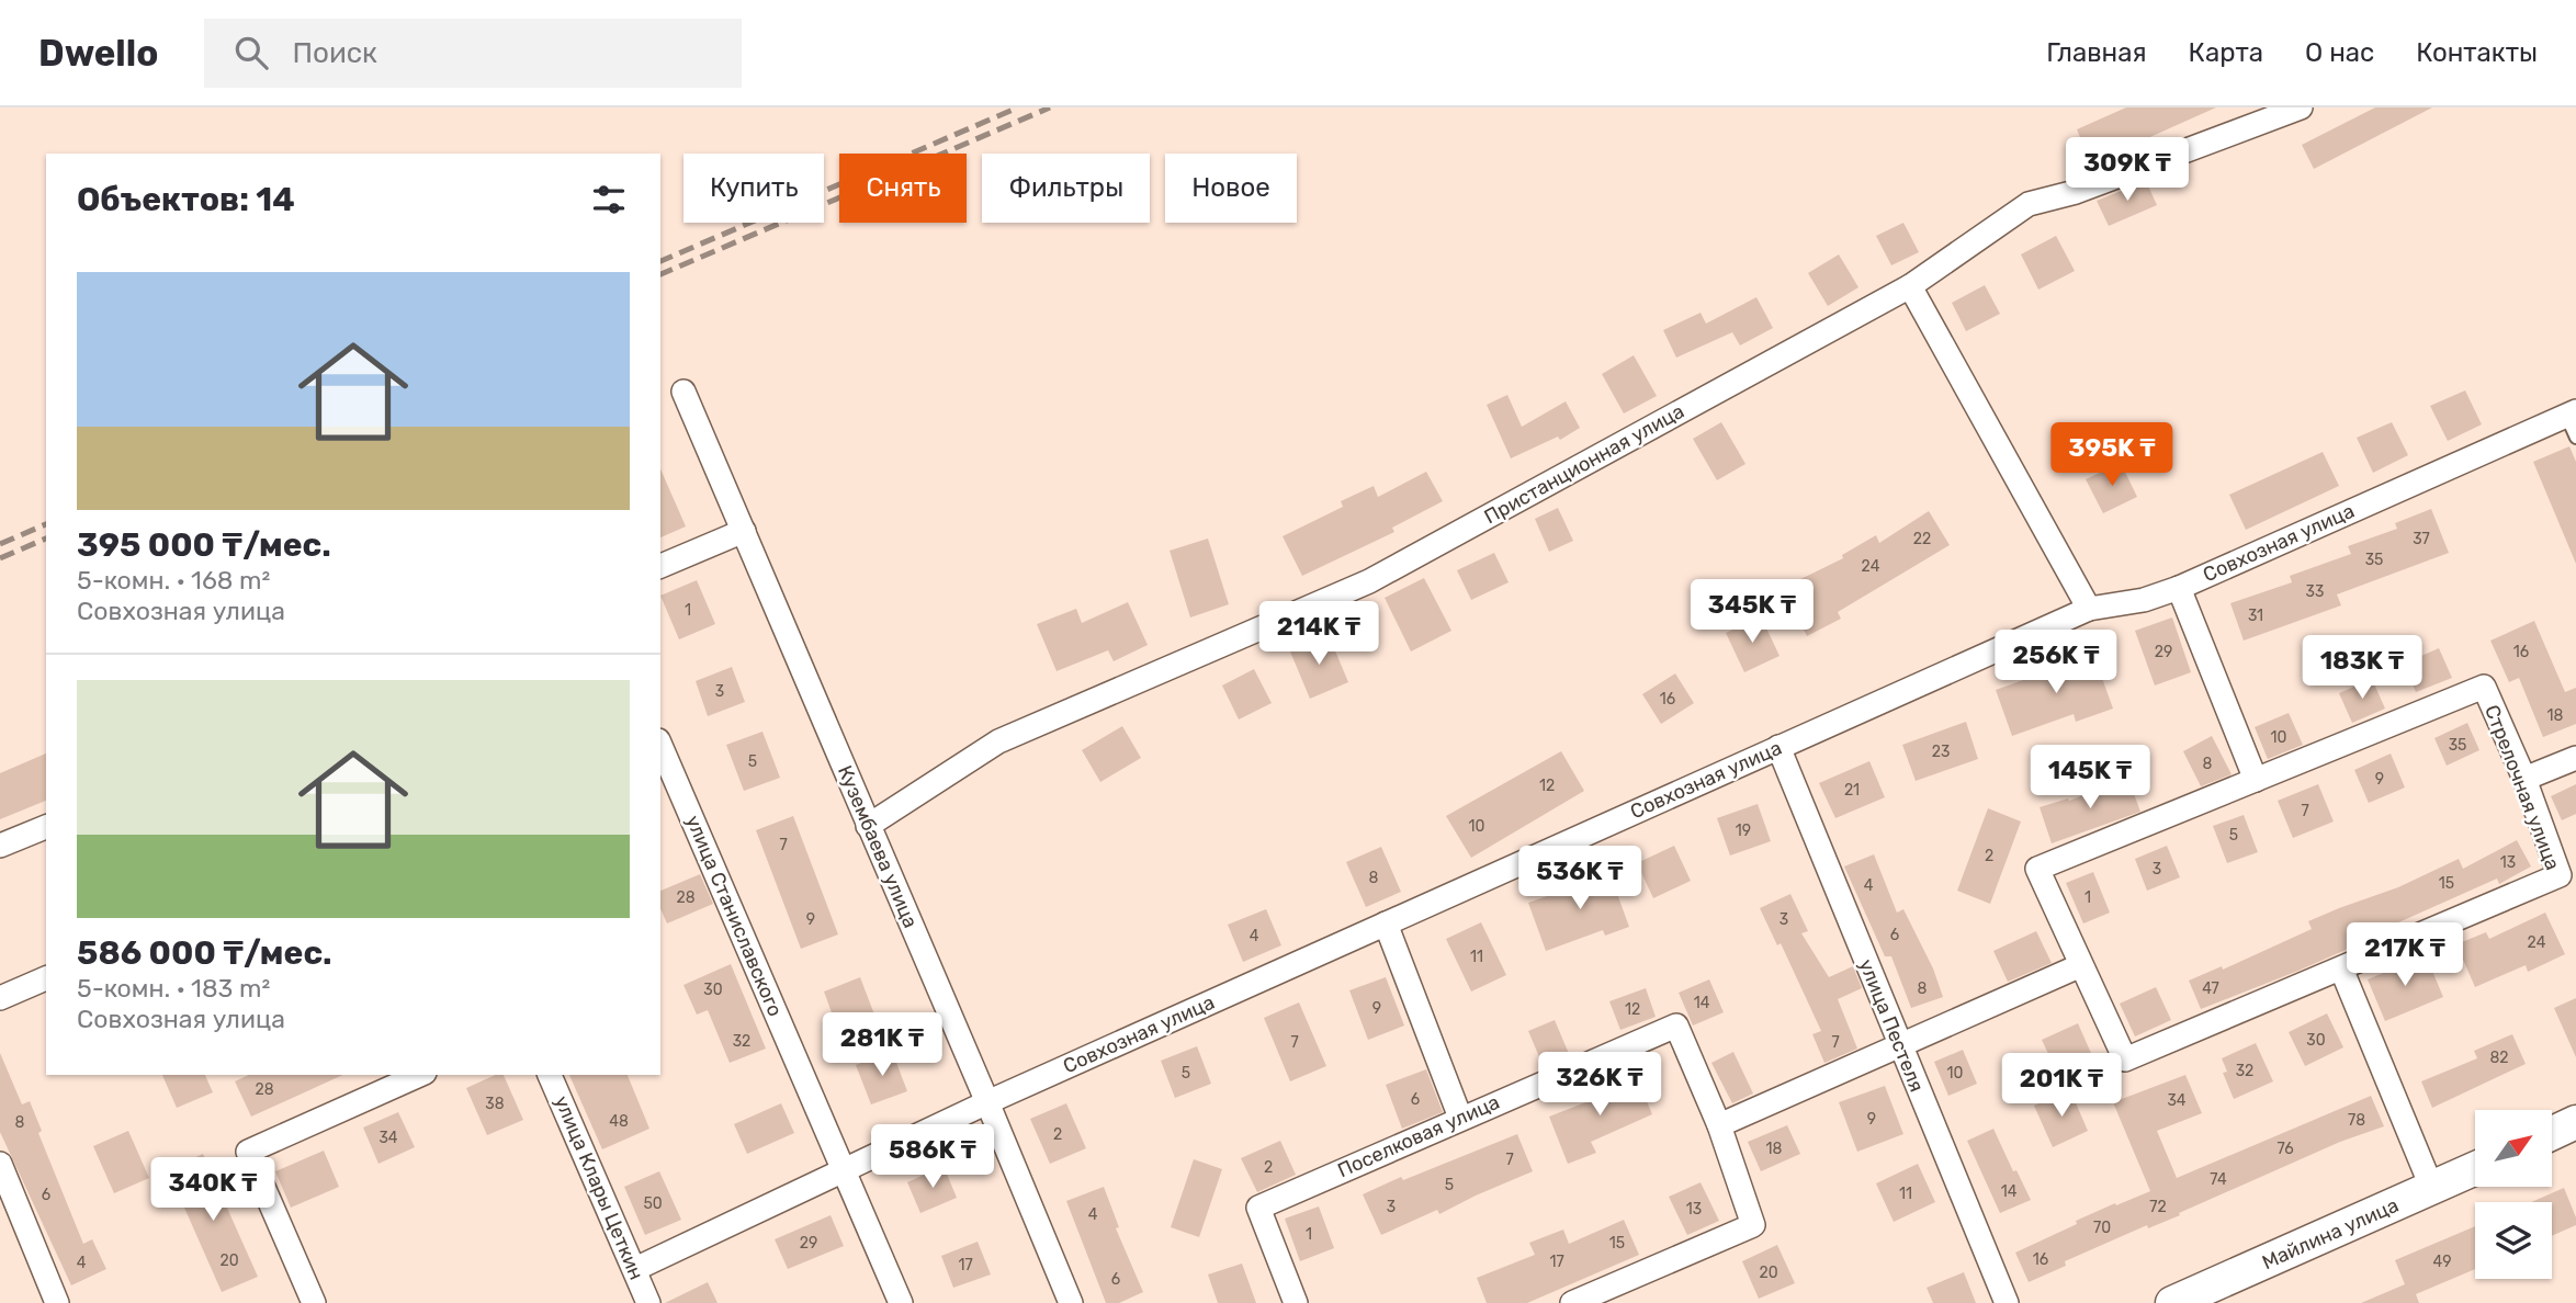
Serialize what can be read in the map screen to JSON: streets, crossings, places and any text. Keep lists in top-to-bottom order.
{
  "streets": {
    "main road": ["Майлина улица"],
    "street": [
      "Пристанционная улица",
      "Совхозная улица",
      "Стрелочная улица",
      "Кузембаева улица",
      "улица Станиславского",
      "улица Пестеля",
      "Поселковая улица",
      "улица Клары Цеткин"
    ]
  },
  "crossings": [
    ["Пристанционная улица", "Кузембаева улица"],
    ["Совхозная улица", "Кузембаева улица"],
    ["Совхозная улица", "улица Станиславского"],
    ["Совхозная улица", "улица Пестеля"],
    ["Совхозная улица", "улица Клары Цеткин"]
  ],
  "house_numbers": [
    "22",
    "37",
    "35",
    "24",
    "33",
    "1",
    "31",
    "29",
    "16",
    "3",
    "16",
    "18",
    "10",
    "35",
    "23",
    "5",
    "8",
    "9",
    "12",
    "21",
    "7",
    "10",
    "19",
    "5",
    "7",
    "2",
    "13",
    "3",
    "8",
    "15",
    "4",
    "28",
    "1",
    "9",
    "3",
    "6",
    "4",
    "24",
    "11",
    "8",
    "47",
    "30",
    "14",
    "9",
    "12",
    "30",
    "32",
    "7",
    "7",
    "82",
    "32",
    "5",
    "10",
    "28",
    "6",
    "34",
    "38",
    "9",
    "78",
    "48",
    "8",
    "2",
    "34",
    "18",
    "76",
    "7",
    "2",
    "74",
    "5",
    "14",
    "11",
    "6",
    "50",
    "3",
    "72",
    "13",
    "4",
    "70",
    "1",
    "29",
    "15",
    "16",
    "20",
    "17",
    "49",
    "4",
    "17",
    "20",
    "6"
  ],
  "north": "top right",
  "page": {
    "header": "Dwello",
    "search": "Поиск",
    "nav": [
      "Главная",
      "Карта",
      "О нас",
      "Контакты"
    ],
    "price": [
      "309K ₸",
      "395K ₸",
      "345K ₸",
      "214K ₸",
      "256K ₸",
      "183K ₸",
      "145K ₸",
      "536K ₸",
      "217K ₸",
      "281K ₸",
      "326K ₸",
      "201K ₸",
      "586K ₸",
      "340K ₸"
    ],
    "chip": [
      "Купить",
      "Снять",
      "Фильтры",
      "Новое"
    ],
    "heading": "Объектов: 14",
    "list": [
      {
        "name": "395 000 ₸/мес.",
        "note": "5-комн. · 168 m² · Совхозная улица"
      },
      {
        "name": "586 000 ₸/мес.",
        "note": "5-комн. · 183 m² · Совхозная улица"
      }
    ]
  }
}
